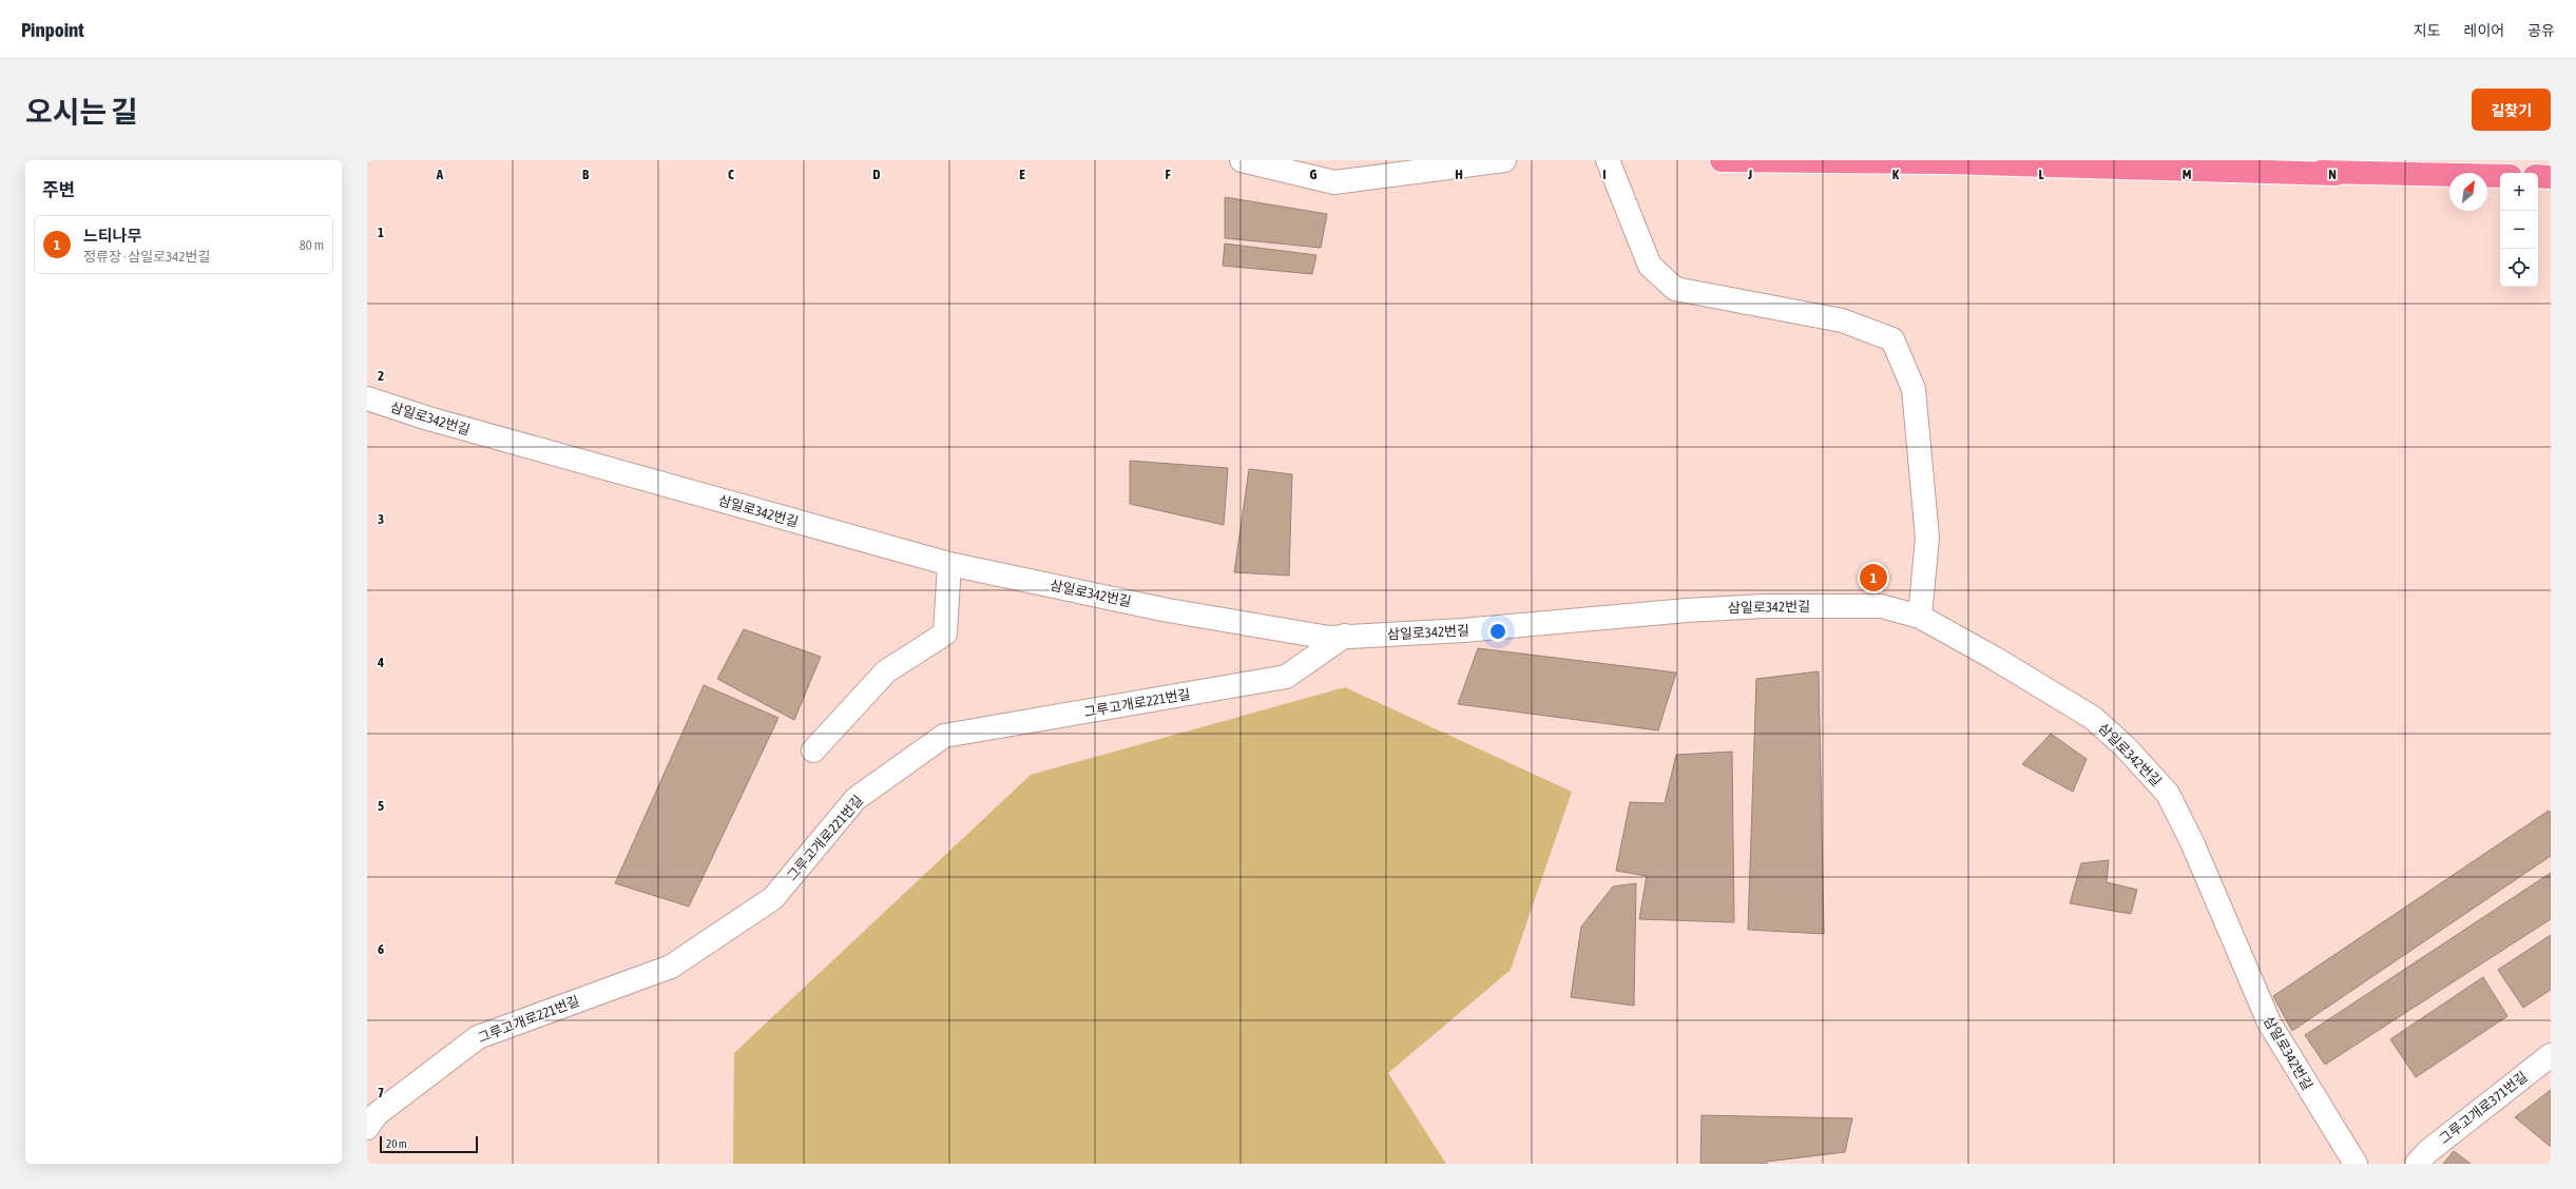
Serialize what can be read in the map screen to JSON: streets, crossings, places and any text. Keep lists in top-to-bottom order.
{
  "streets": {
    "street": ["삼일로342번길", "그루고개로221번길", "그루고개로371번길"]
  },
  "crossings": [
    ["삼일로342번길", "그루고개로221번길"]
  ],
  "scale_bar": "20 m",
  "north": "top right",
  "page": {
    "header": "Pinpoint",
    "nav": ["지도", "레이어", "공유"],
    "title": "오시는 길",
    "buttons": "길찾기",
    "heading": "주변",
    "map_buttons": ["+", "−"],
    "list": [
      {
        "mark": "1",
        "name": "느티나무",
        "note": "정류장 · 삼일로342번길",
        "value": "80 m"
      }
    ],
    "pins": "1",
    "scale": "20 m"
  },
  "grid": {
    "columns": [
      "A",
      "B",
      "C",
      "D",
      "E",
      "F",
      "G",
      "H",
      "I",
      "J",
      "K",
      "L",
      "M",
      "N"
    ],
    "rows": [
      "1",
      "2",
      "3",
      "4",
      "5",
      "6",
      "7"
    ]
  }
}
